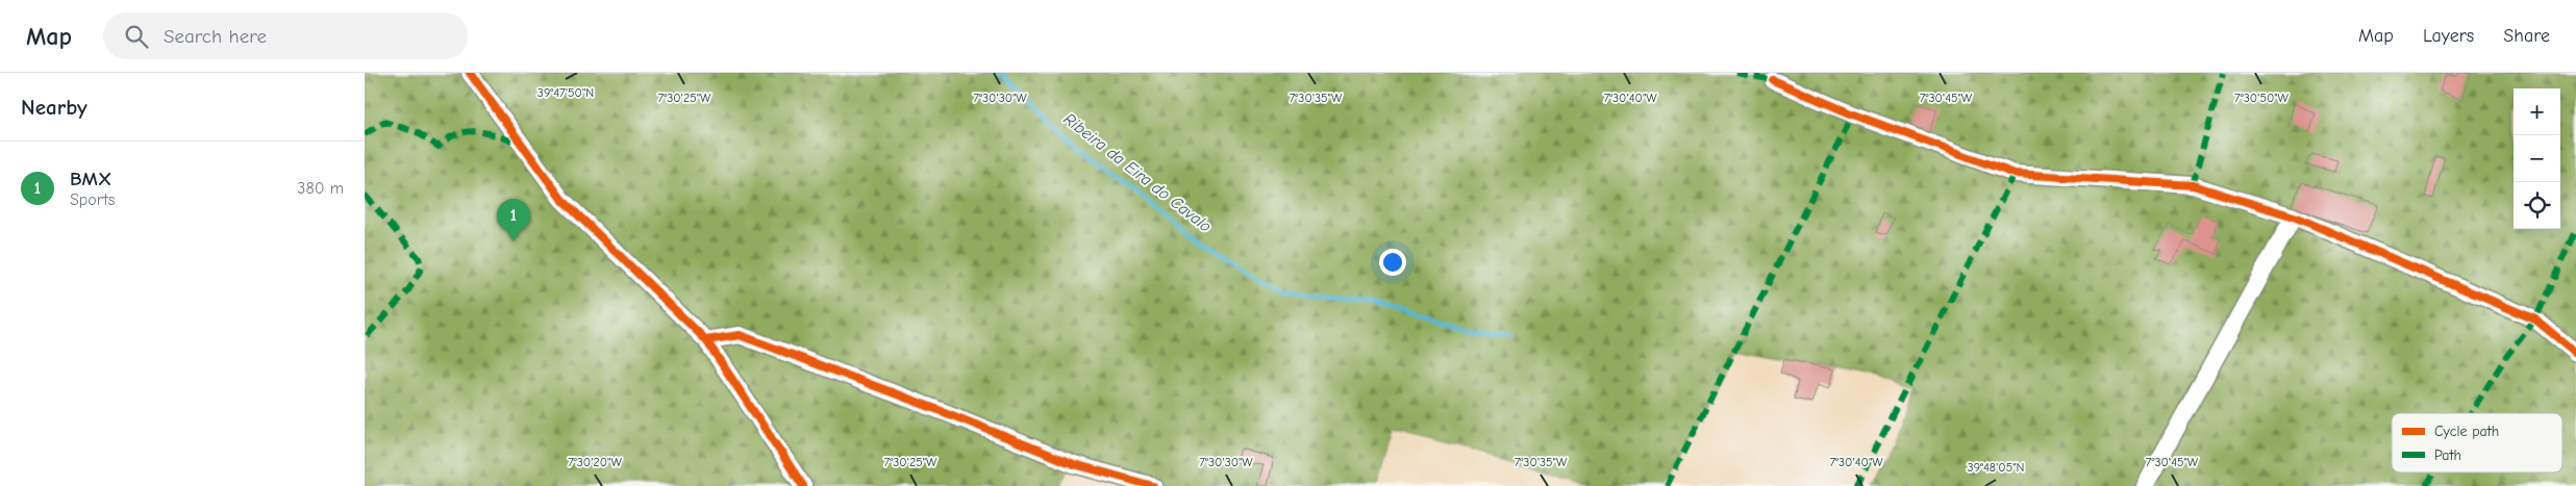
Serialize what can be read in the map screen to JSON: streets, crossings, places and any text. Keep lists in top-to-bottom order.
{
  "water": ["Ribeira da Eira do Cavalo"],
  "legend": ["Cycle path", "Path"],
  "page": {
    "header": "Map",
    "search": "Search here",
    "nav": ["Map", "Layers", "Share"],
    "heading": "Nearby",
    "map_buttons": ["+", "−"],
    "list": [
      {
        "mark": "1",
        "name": "BMX",
        "note": "Sports",
        "value": "380 m"
      }
    ],
    "pins": "1"
  },
  "coordinates": [
    "39°47'50\"N",
    "7°30'35\"W",
    "7°30'40\"W",
    "7°30'45\"W",
    "7°30'25\"W",
    "7°30'30\"W",
    "7°30'50\"W",
    "7°30'20\"W",
    "39°48'05\"N"
  ]
}
